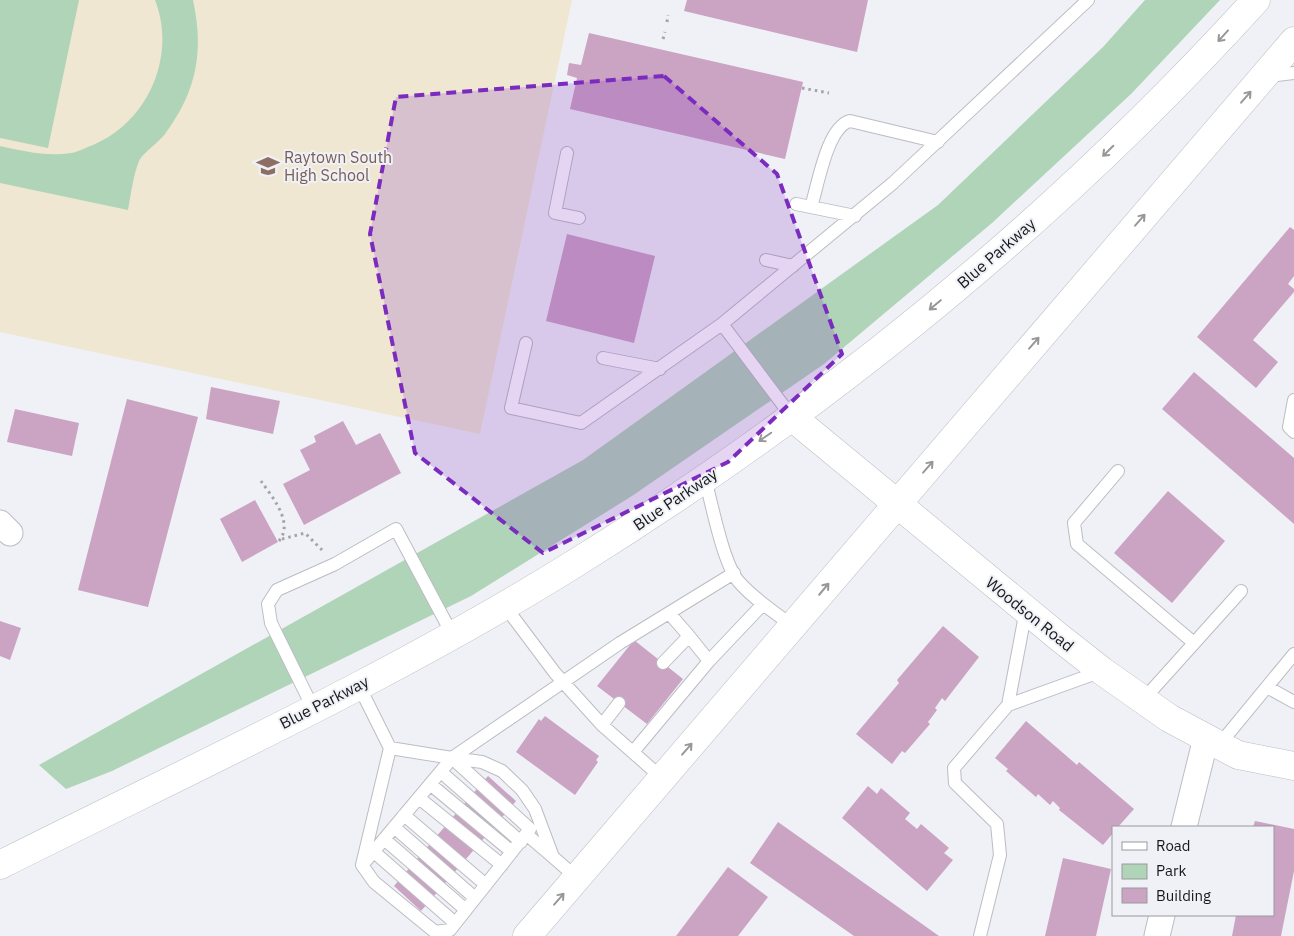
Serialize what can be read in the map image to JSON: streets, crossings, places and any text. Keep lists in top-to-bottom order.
{
  "streets": {
    "main road": ["Blue Parkway", "Woodson Road"]
  },
  "crossings": [
    ["Blue Parkway", "Woodson Road"]
  ],
  "places": {
    "school or university": ["Raytown South High School"]
  },
  "legend": ["Road", "Park", "Building"]
}
